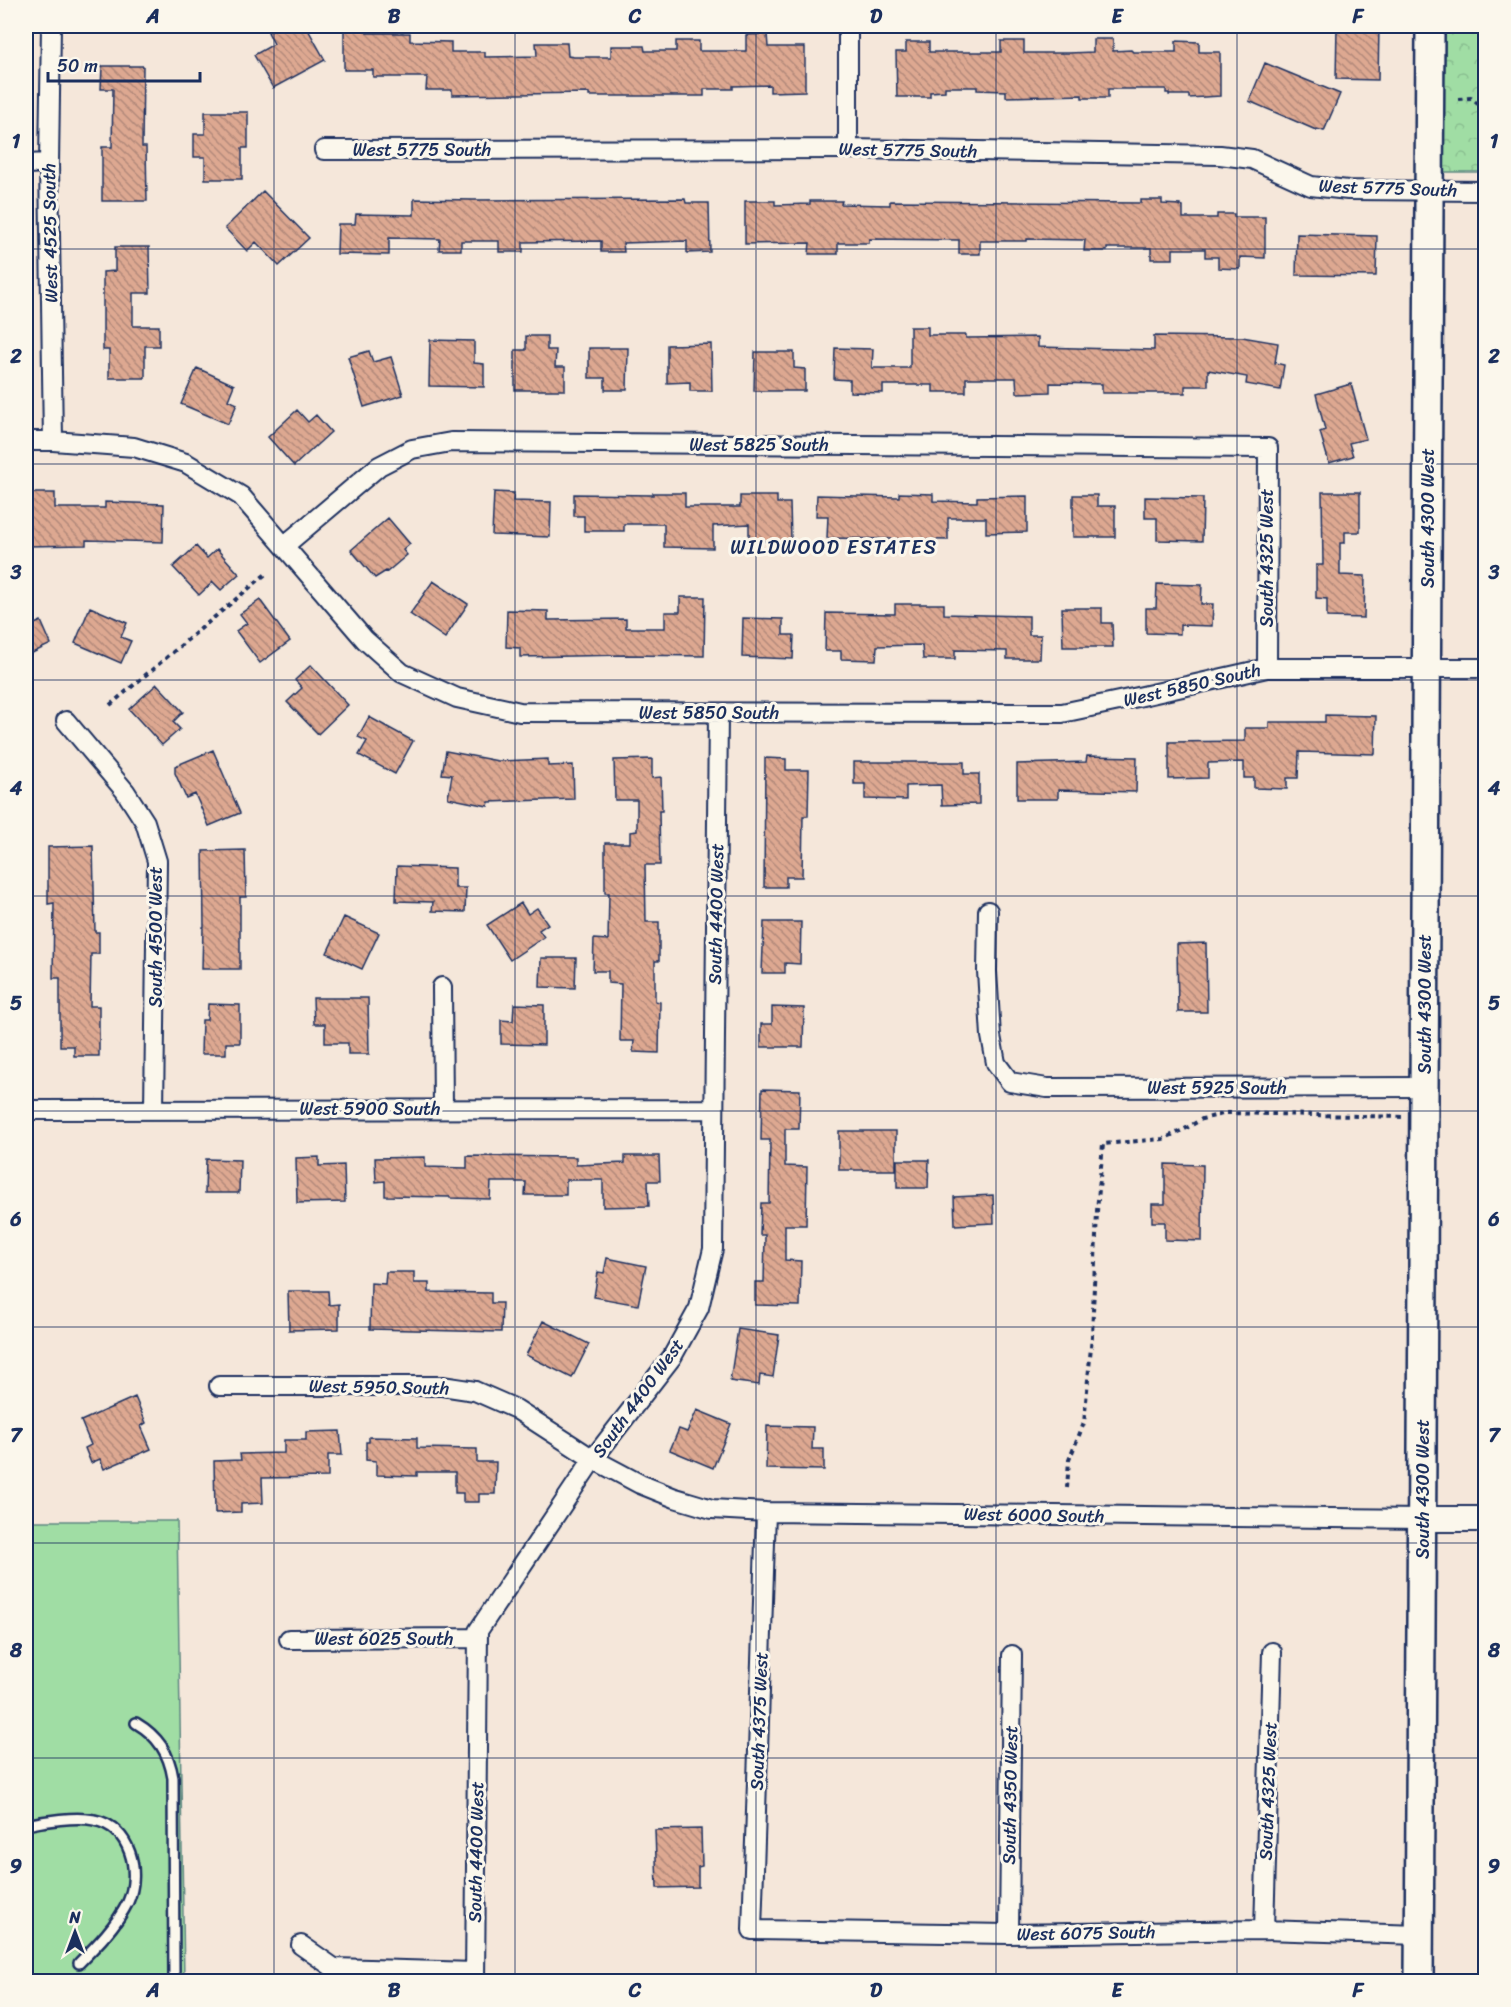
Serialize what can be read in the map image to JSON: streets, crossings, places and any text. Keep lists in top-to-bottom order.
{
  "streets": {
    "main road": ["South 4300 West"],
    "street": [
      "West 5775 South",
      "West 4525 South",
      "West 5825 South",
      "South 4325 West",
      "West 5850 South",
      "South 4400 West",
      "South 4500 West",
      "West 5925 South",
      "West 5900 South",
      "West 5950 South",
      "West 6000 South",
      "West 6025 South",
      "South 4375 West",
      "South 4350 West",
      "West 6075 South"
    ]
  },
  "crossings": [
    ["West 5775 South", "South 4300 West"],
    ["West 4525 South", "West 5850 South"],
    ["West 5825 South", "South 4325 West"],
    ["West 5825 South", "West 5850 South"],
    ["South 4300 West", "West 5850 South"],
    ["South 4300 West", "West 5925 South"],
    ["South 4300 West", "West 6000 South"],
    ["South 4300 West", "West 6075 South"],
    ["South 4325 West", "West 5850 South"],
    ["South 4325 West", "West 6075 South"],
    ["West 5850 South", "South 4400 West"],
    ["South 4400 West", "West 5900 South"],
    ["South 4400 West", "West 5950 South"],
    ["South 4400 West", "West 6000 South"],
    ["South 4400 West", "West 6025 South"],
    ["South 4500 West", "West 5900 South"],
    ["West 5950 South", "West 6000 South"],
    ["West 6000 South", "South 4375 West"],
    ["South 4375 West", "West 6075 South"],
    ["South 4350 West", "West 6075 South"]
  ],
  "districts": ["WILDWOOD ESTATES"],
  "scale_bar": "50 m",
  "north": "top",
  "grid": {
    "columns": [
      "A",
      "B",
      "C",
      "D",
      "E",
      "F"
    ],
    "rows": [
      "1",
      "2",
      "3",
      "4",
      "5",
      "6",
      "7",
      "8",
      "9"
    ]
  }
}
